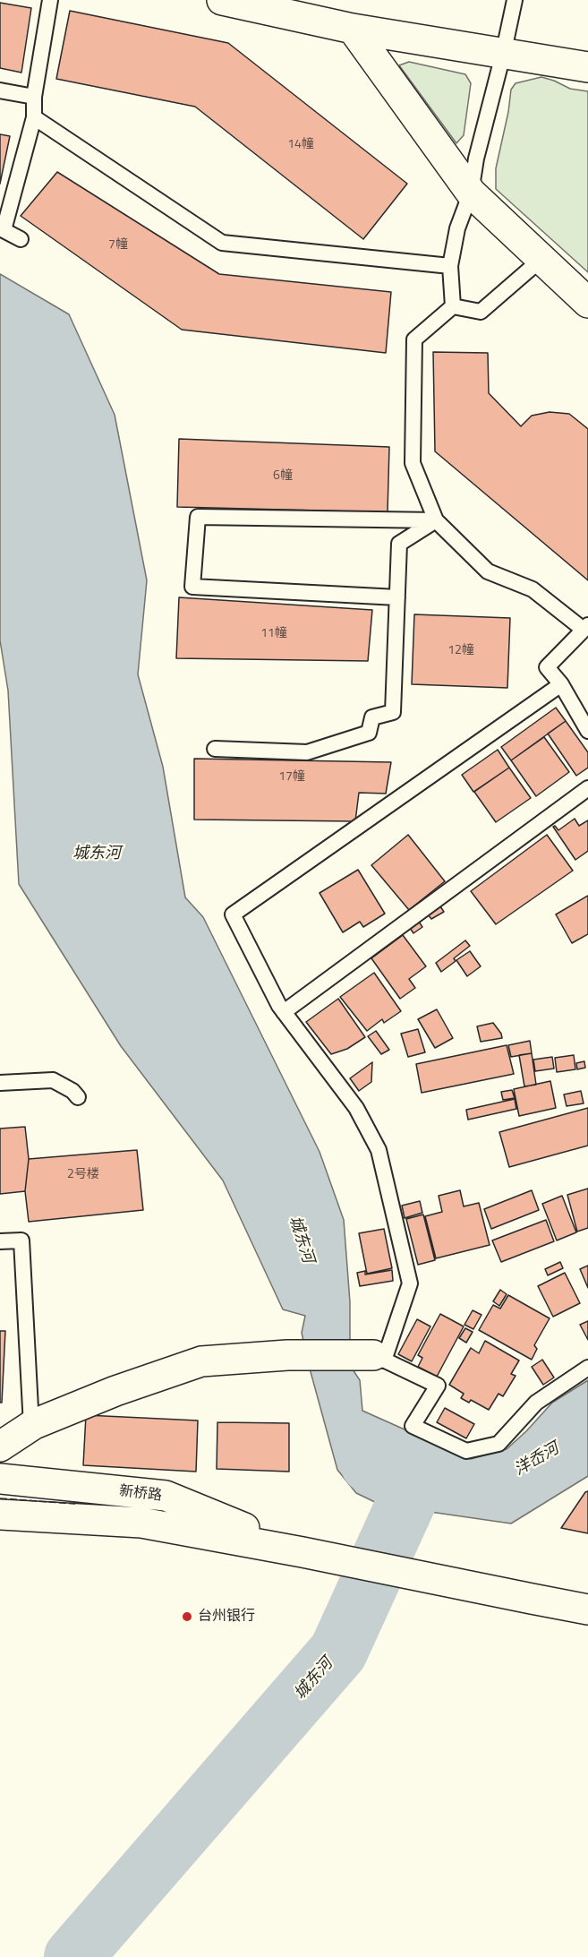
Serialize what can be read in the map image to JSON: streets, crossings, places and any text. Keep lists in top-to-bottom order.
{
  "streets": {
    "street": ["新桥路"]
  },
  "water": ["城东河", "洋岙河"],
  "places": ["台州银行"],
  "house_numbers": [
    "14幢",
    "7幢",
    "6幢",
    "11幢",
    "12幢",
    "17幢",
    "2号楼"
  ]
}
